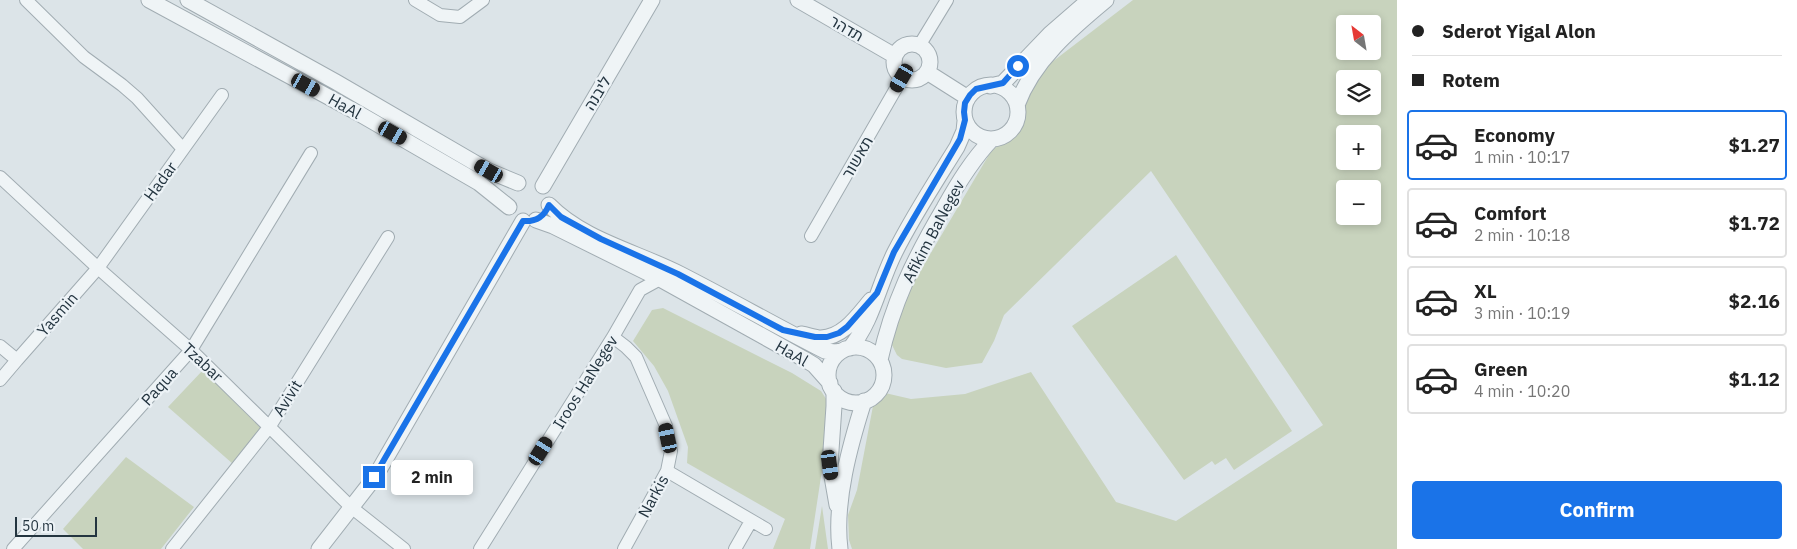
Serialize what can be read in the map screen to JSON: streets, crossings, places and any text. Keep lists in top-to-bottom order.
{
  "streets": {
    "street": [
      "תדהר",
      "ליבנה",
      "HaAl",
      "תאשור",
      "Hadar",
      "Afikim BaNegev",
      "Yasmin",
      "Tzabar",
      "Iroos HaNegev",
      "Paqua",
      "Avivit",
      "Narkis"
    ]
  },
  "crossings": [
    ["תדהר", "תאשור"],
    ["ליבנה", "HaAl"],
    ["HaAl", "Afikim BaNegev"],
    ["Hadar", "Yasmin"],
    ["Hadar", "Tzabar"],
    ["Yasmin", "Tzabar"],
    ["Tzabar", "Paqua"],
    ["Tzabar", "Avivit"],
    ["Iroos HaNegev", "Narkis"]
  ],
  "scale_bar": "50 m",
  "north": "top left",
  "page": {
    "banner": ["Sderot Yigal Alon", "Rotem"],
    "map_buttons": ["+", "−"],
    "list": [
      {
        "name": "Economy",
        "note": "1 min · 10:17",
        "value": "$1.27"
      },
      {
        "name": "Comfort",
        "note": "2 min · 10:18",
        "value": "$1.72"
      },
      {
        "name": "XL",
        "note": "3 min · 10:19",
        "value": "$2.16"
      },
      {
        "name": "Green",
        "note": "4 min · 10:20",
        "value": "$1.12"
      }
    ],
    "bubble": "2 min",
    "buttons": "Confirm",
    "scale": "50 m"
  }
}
